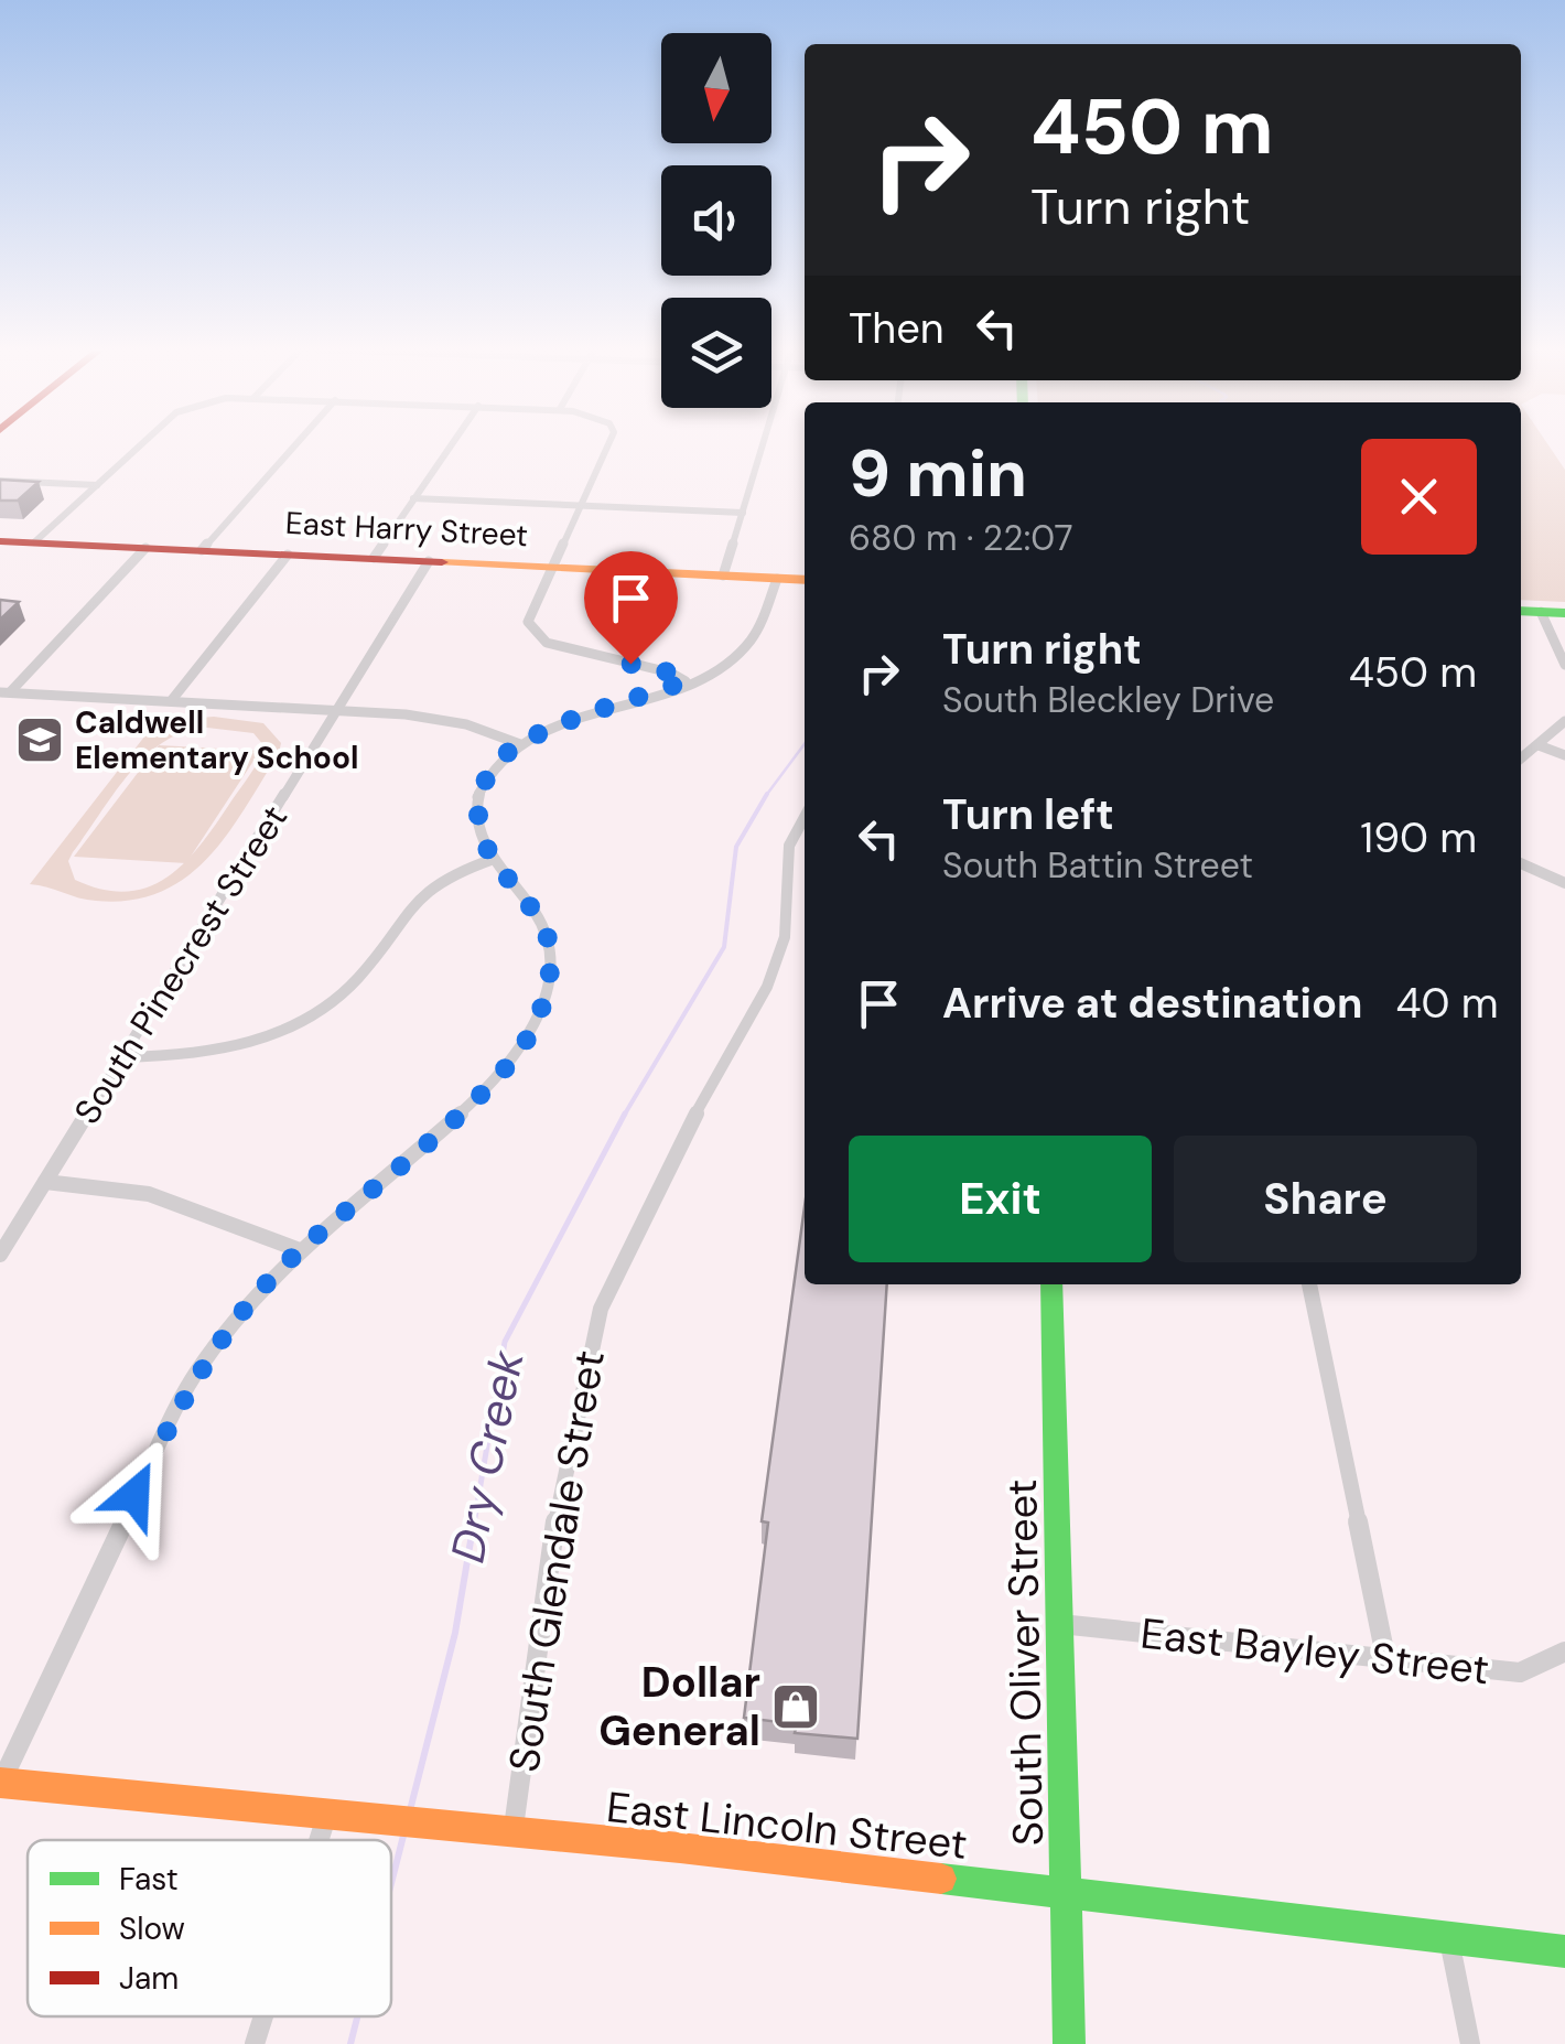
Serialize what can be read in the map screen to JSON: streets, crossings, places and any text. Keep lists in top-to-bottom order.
{
  "streets": {
    "main road": ["East Harry Street", "South Oliver Street", "East Lincoln Street"],
    "street": ["South Pinecrest Street", "South Glendale Street", "East Bayley Street"]
  },
  "crossings": [
    ["East Harry Street", "South Pinecrest Street"],
    ["South Glendale Street", "East Lincoln Street"],
    ["East Bayley Street", "South Oliver Street"],
    ["South Oliver Street", "East Lincoln Street"]
  ],
  "water": ["Dry Creek"],
  "places": {
    "school or university": ["Caldwell Elementary School"],
    "shop": ["Dollar General"]
  },
  "legend": ["Fast", "Slow", "Jam"],
  "north": "bottom",
  "page": {
    "turn": ["450 m", "Turn right"],
    "then": "Then",
    "heading": ["9 min", "680 m · 22:07"],
    "list": [
      {
        "name": "Turn right",
        "note": "South Bleckley Drive",
        "value": "450 m"
      },
      {
        "name": "Turn left",
        "note": "South Battin Street",
        "value": "190 m"
      },
      {
        "name": "Arrive at destination",
        "value": "40 m"
      }
    ],
    "buttons": ["Exit", "Share"]
  }
}
